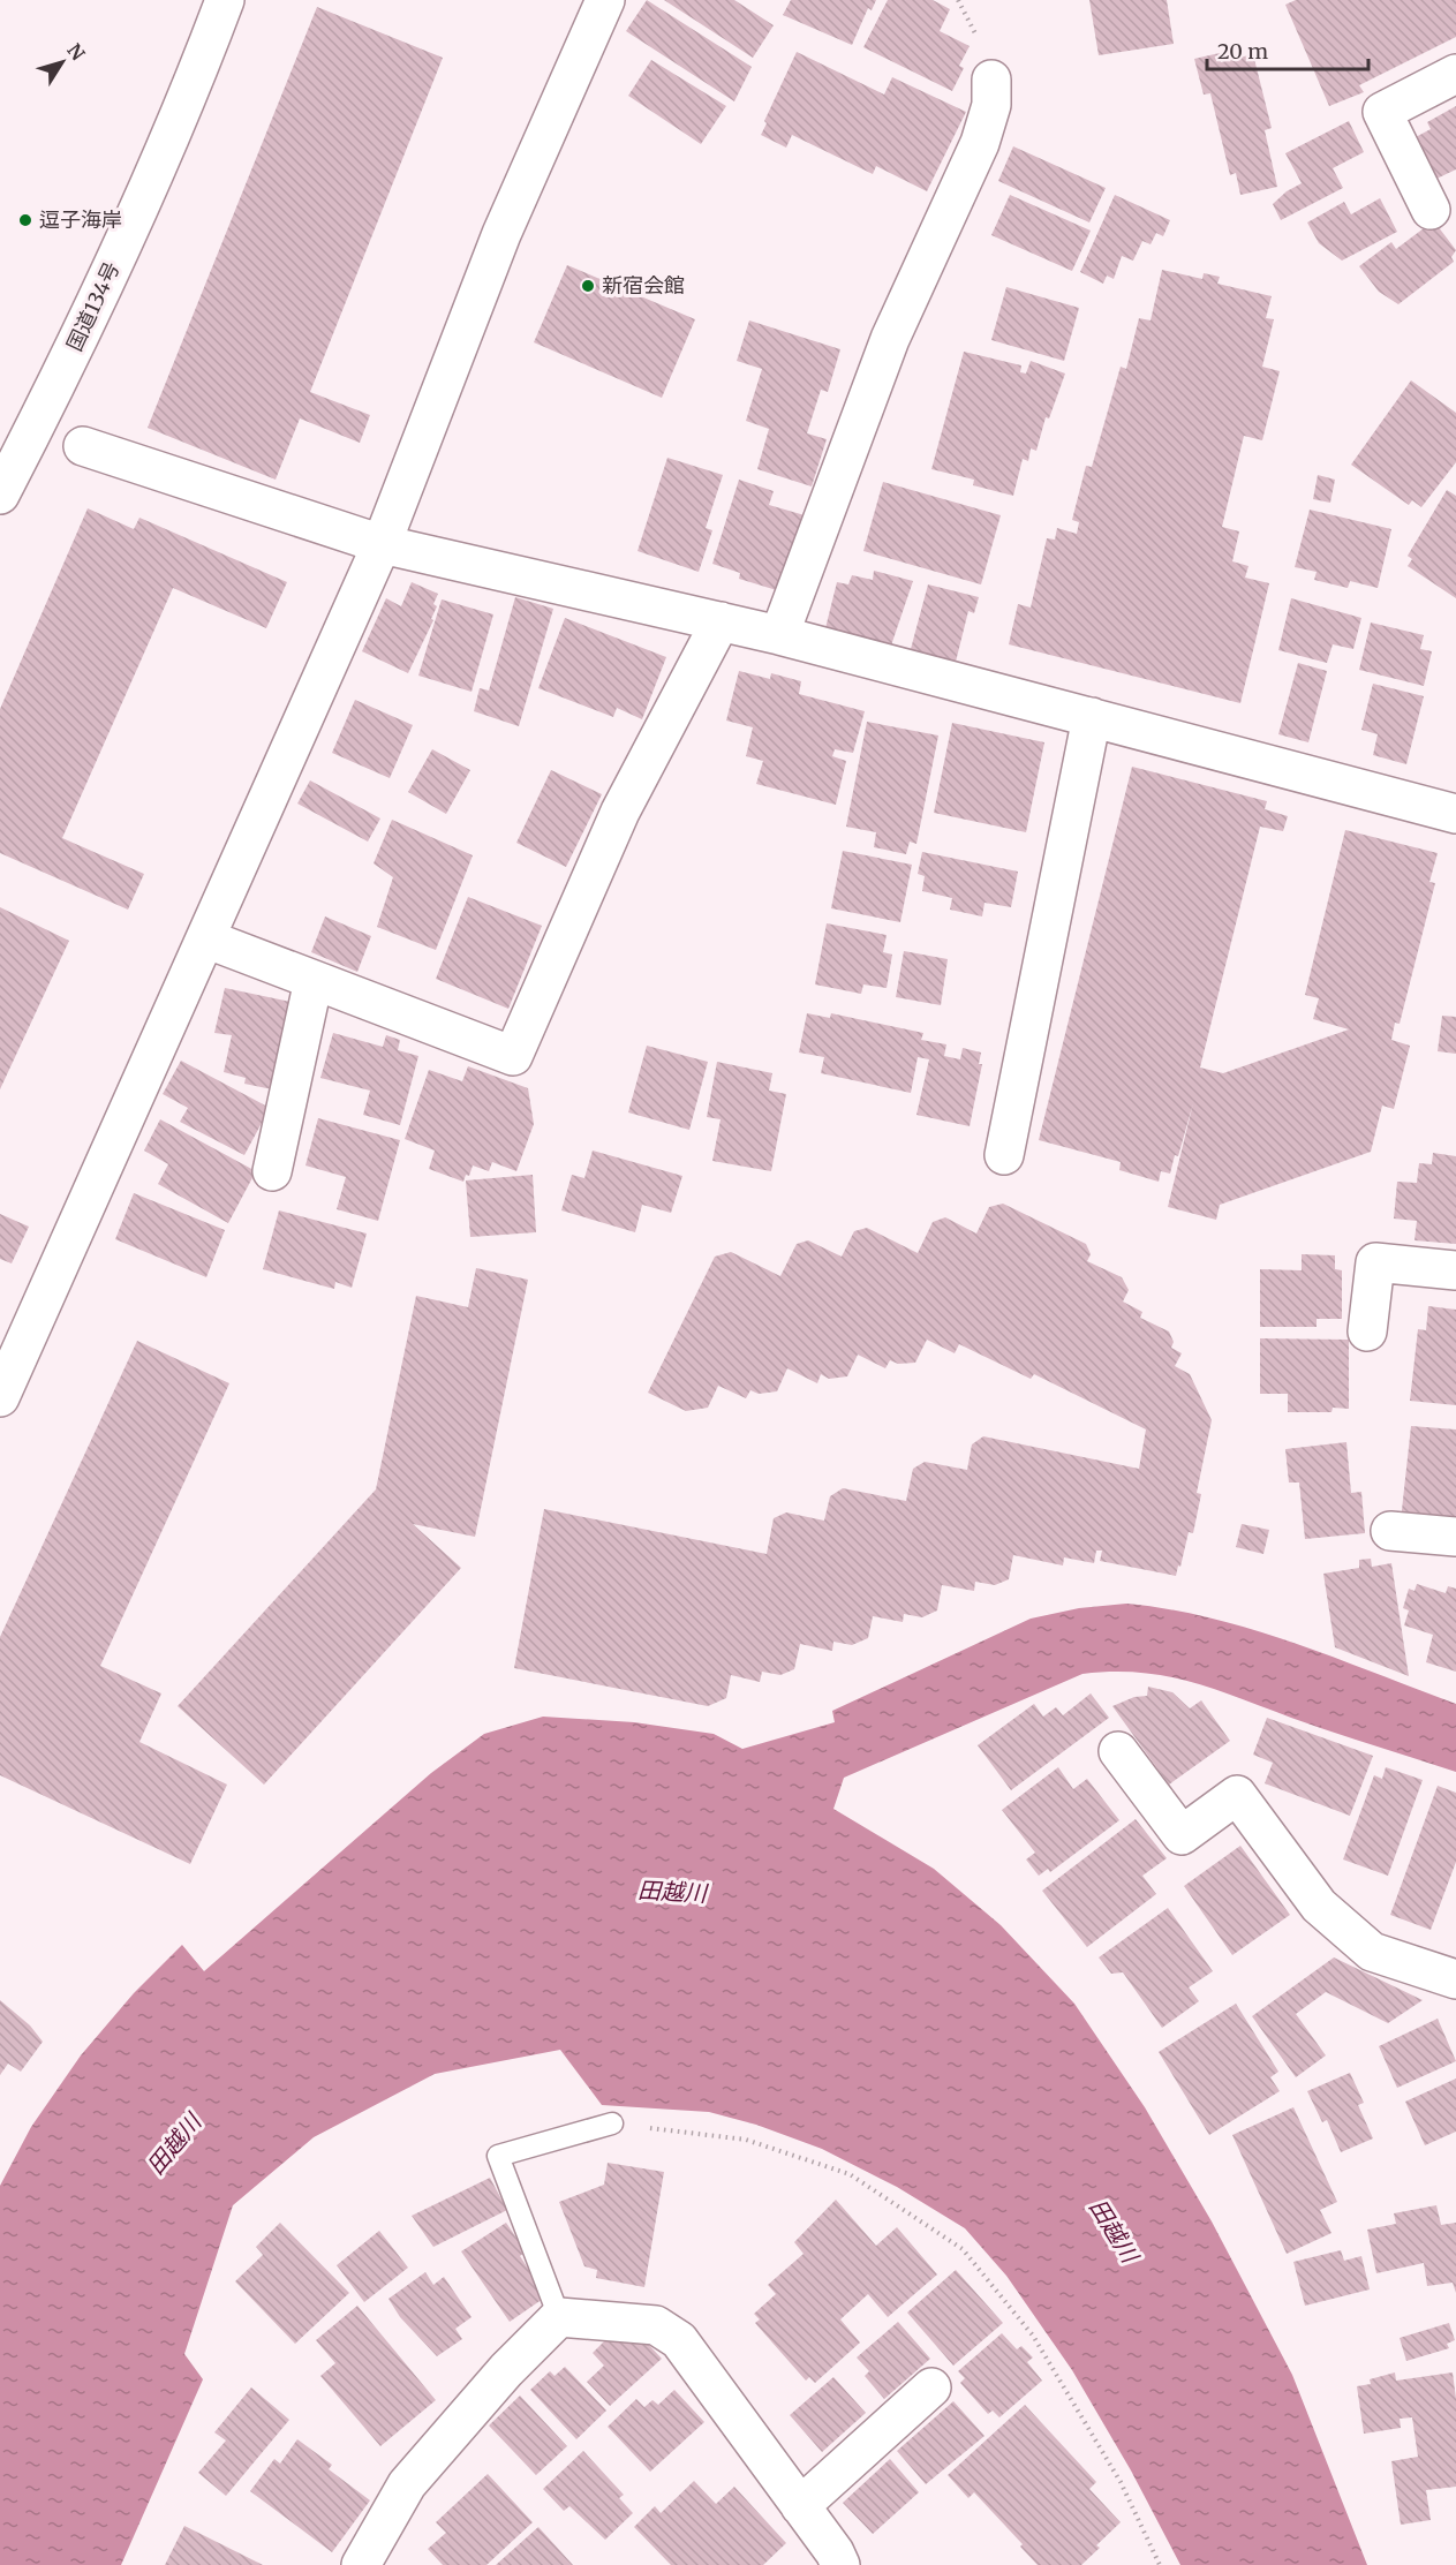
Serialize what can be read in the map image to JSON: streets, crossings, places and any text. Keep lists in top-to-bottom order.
{
  "streets": {
    "main road": ["国道134号"]
  },
  "water": ["田越川"],
  "places": ["逗子海岸", "新宿会館"],
  "scale_bar": "20 m",
  "north": "top right"
}
